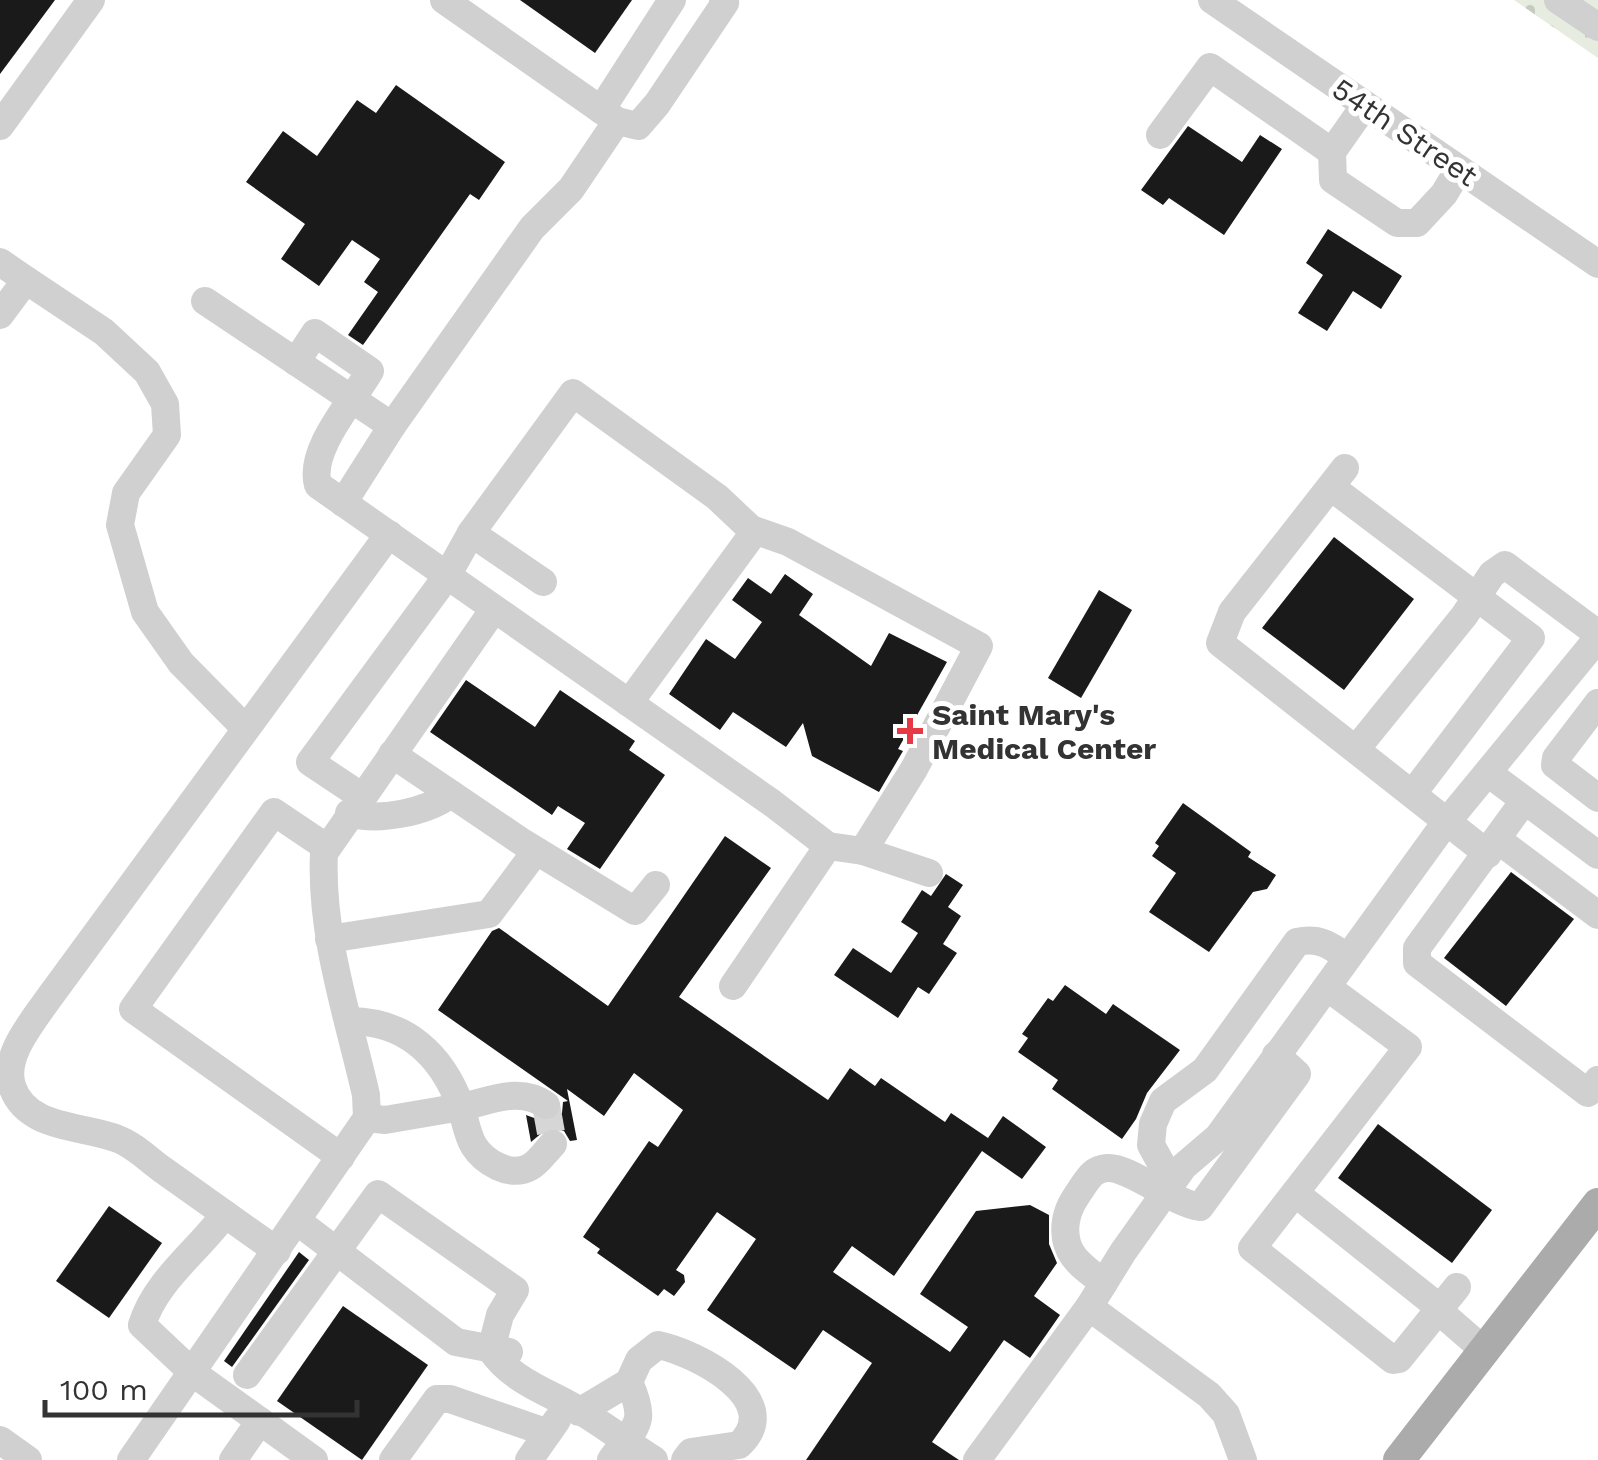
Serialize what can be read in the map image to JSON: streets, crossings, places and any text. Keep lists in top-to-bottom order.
{
  "streets": {
    "street": ["54th Street"]
  },
  "places": {
    "health": ["Saint Mary's Medical Center"]
  },
  "scale_bar": "100 m"
}
